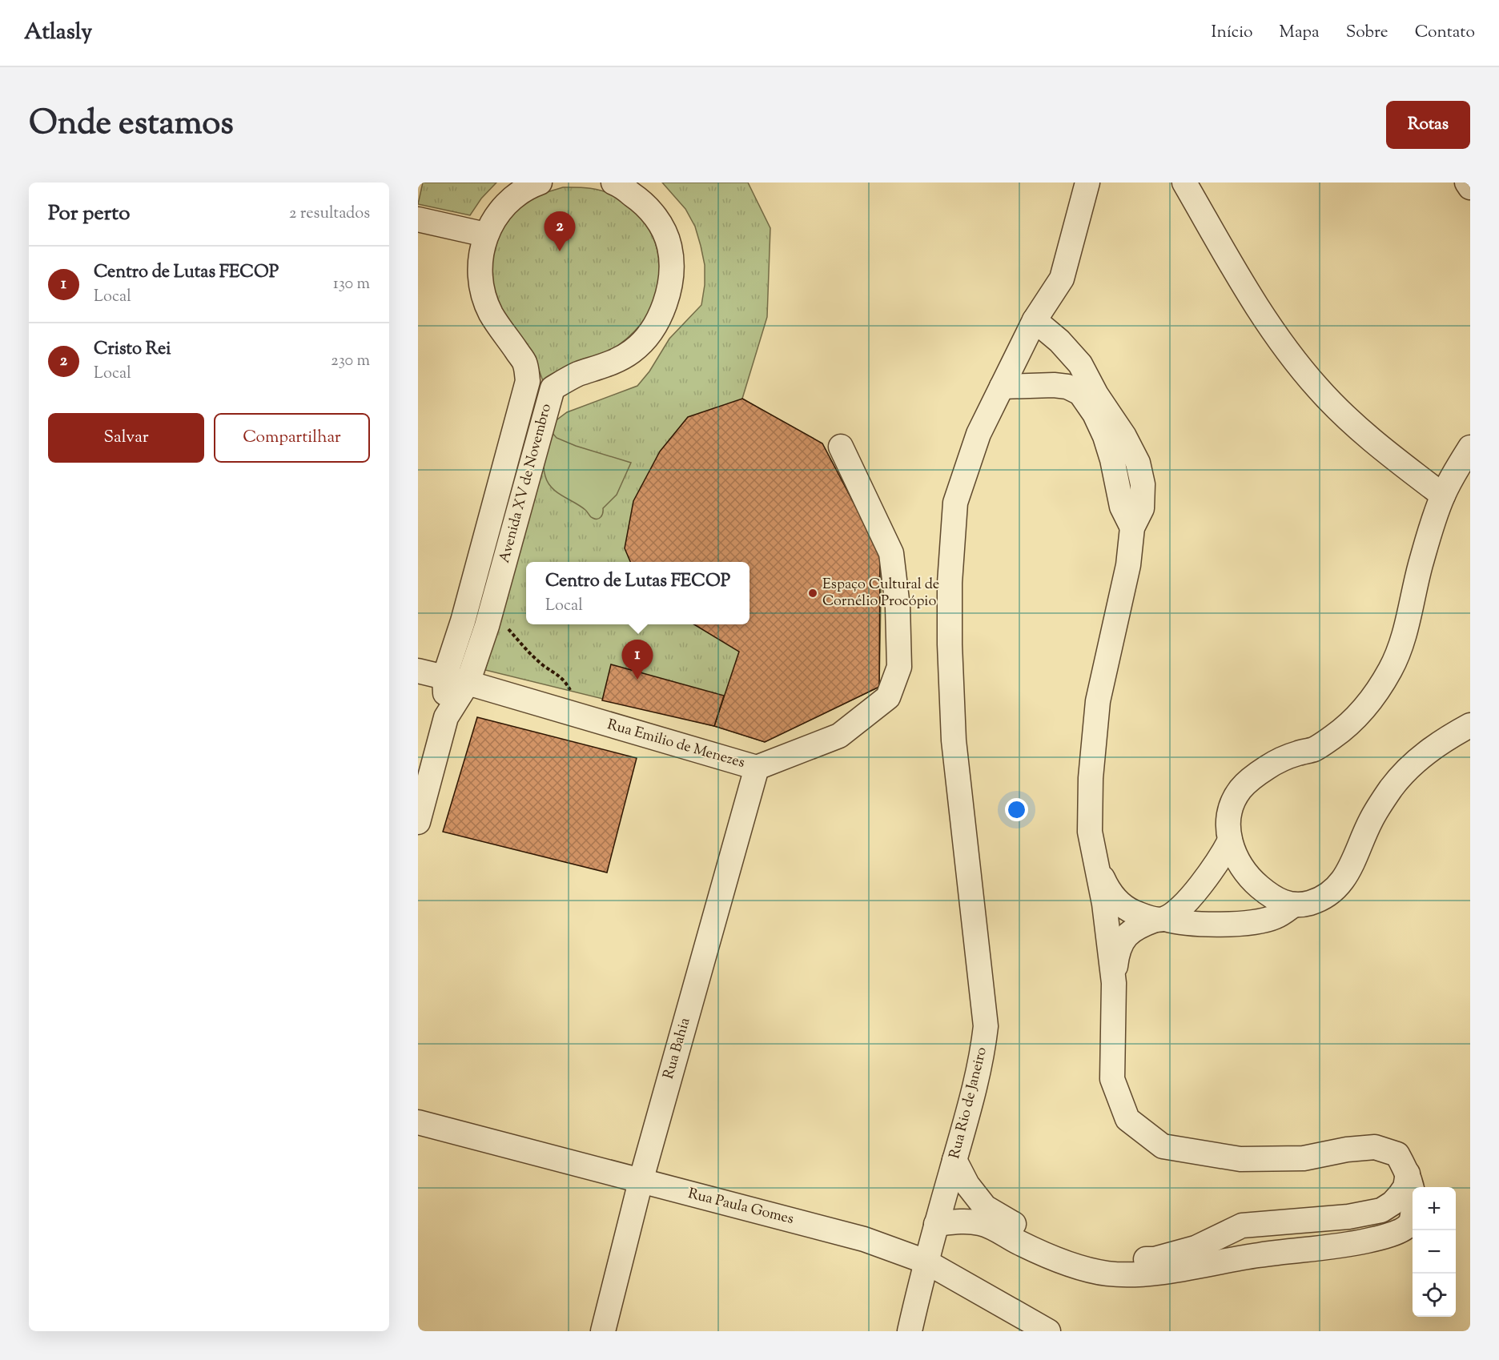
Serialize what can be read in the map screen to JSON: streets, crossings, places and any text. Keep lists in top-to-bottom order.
{
  "streets": {
    "street": [
      "Avenida XV de Novembro",
      "Rua Emilio de Menezes",
      "Rua Bahia",
      "Rua Rio de Janeiro",
      "Rua Paula Gomes"
    ]
  },
  "crossings": [
    ["Avenida XV de Novembro", "Rua Emilio de Menezes"],
    ["Rua Emilio de Menezes", "Rua Bahia"],
    ["Rua Bahia", "Rua Paula Gomes"],
    ["Rua Rio de Janeiro", "Rua Paula Gomes"]
  ],
  "places": ["Espaço Cultural de Cornélio Procópio"],
  "page": {
    "header": "Atlasly",
    "nav": [
      "Início",
      "Mapa",
      "Sobre",
      "Contato"
    ],
    "title": "Onde estamos",
    "buttons": [
      "Rotas",
      ["Salvar", "Compartilhar"]
    ],
    "heading": ["Por perto", "2 resultados"],
    "pins": ["2", "1"],
    "list": [
      {
        "mark": "1",
        "name": "Centro de Lutas FECOP",
        "note": "Local",
        "value": "130 m"
      },
      {
        "mark": "2",
        "name": "Cristo Rei",
        "note": "Local",
        "value": "230 m"
      }
    ],
    "popup": ["Centro de Lutas FECOP", "Local"],
    "map_buttons": ["+", "−"]
  }
}
